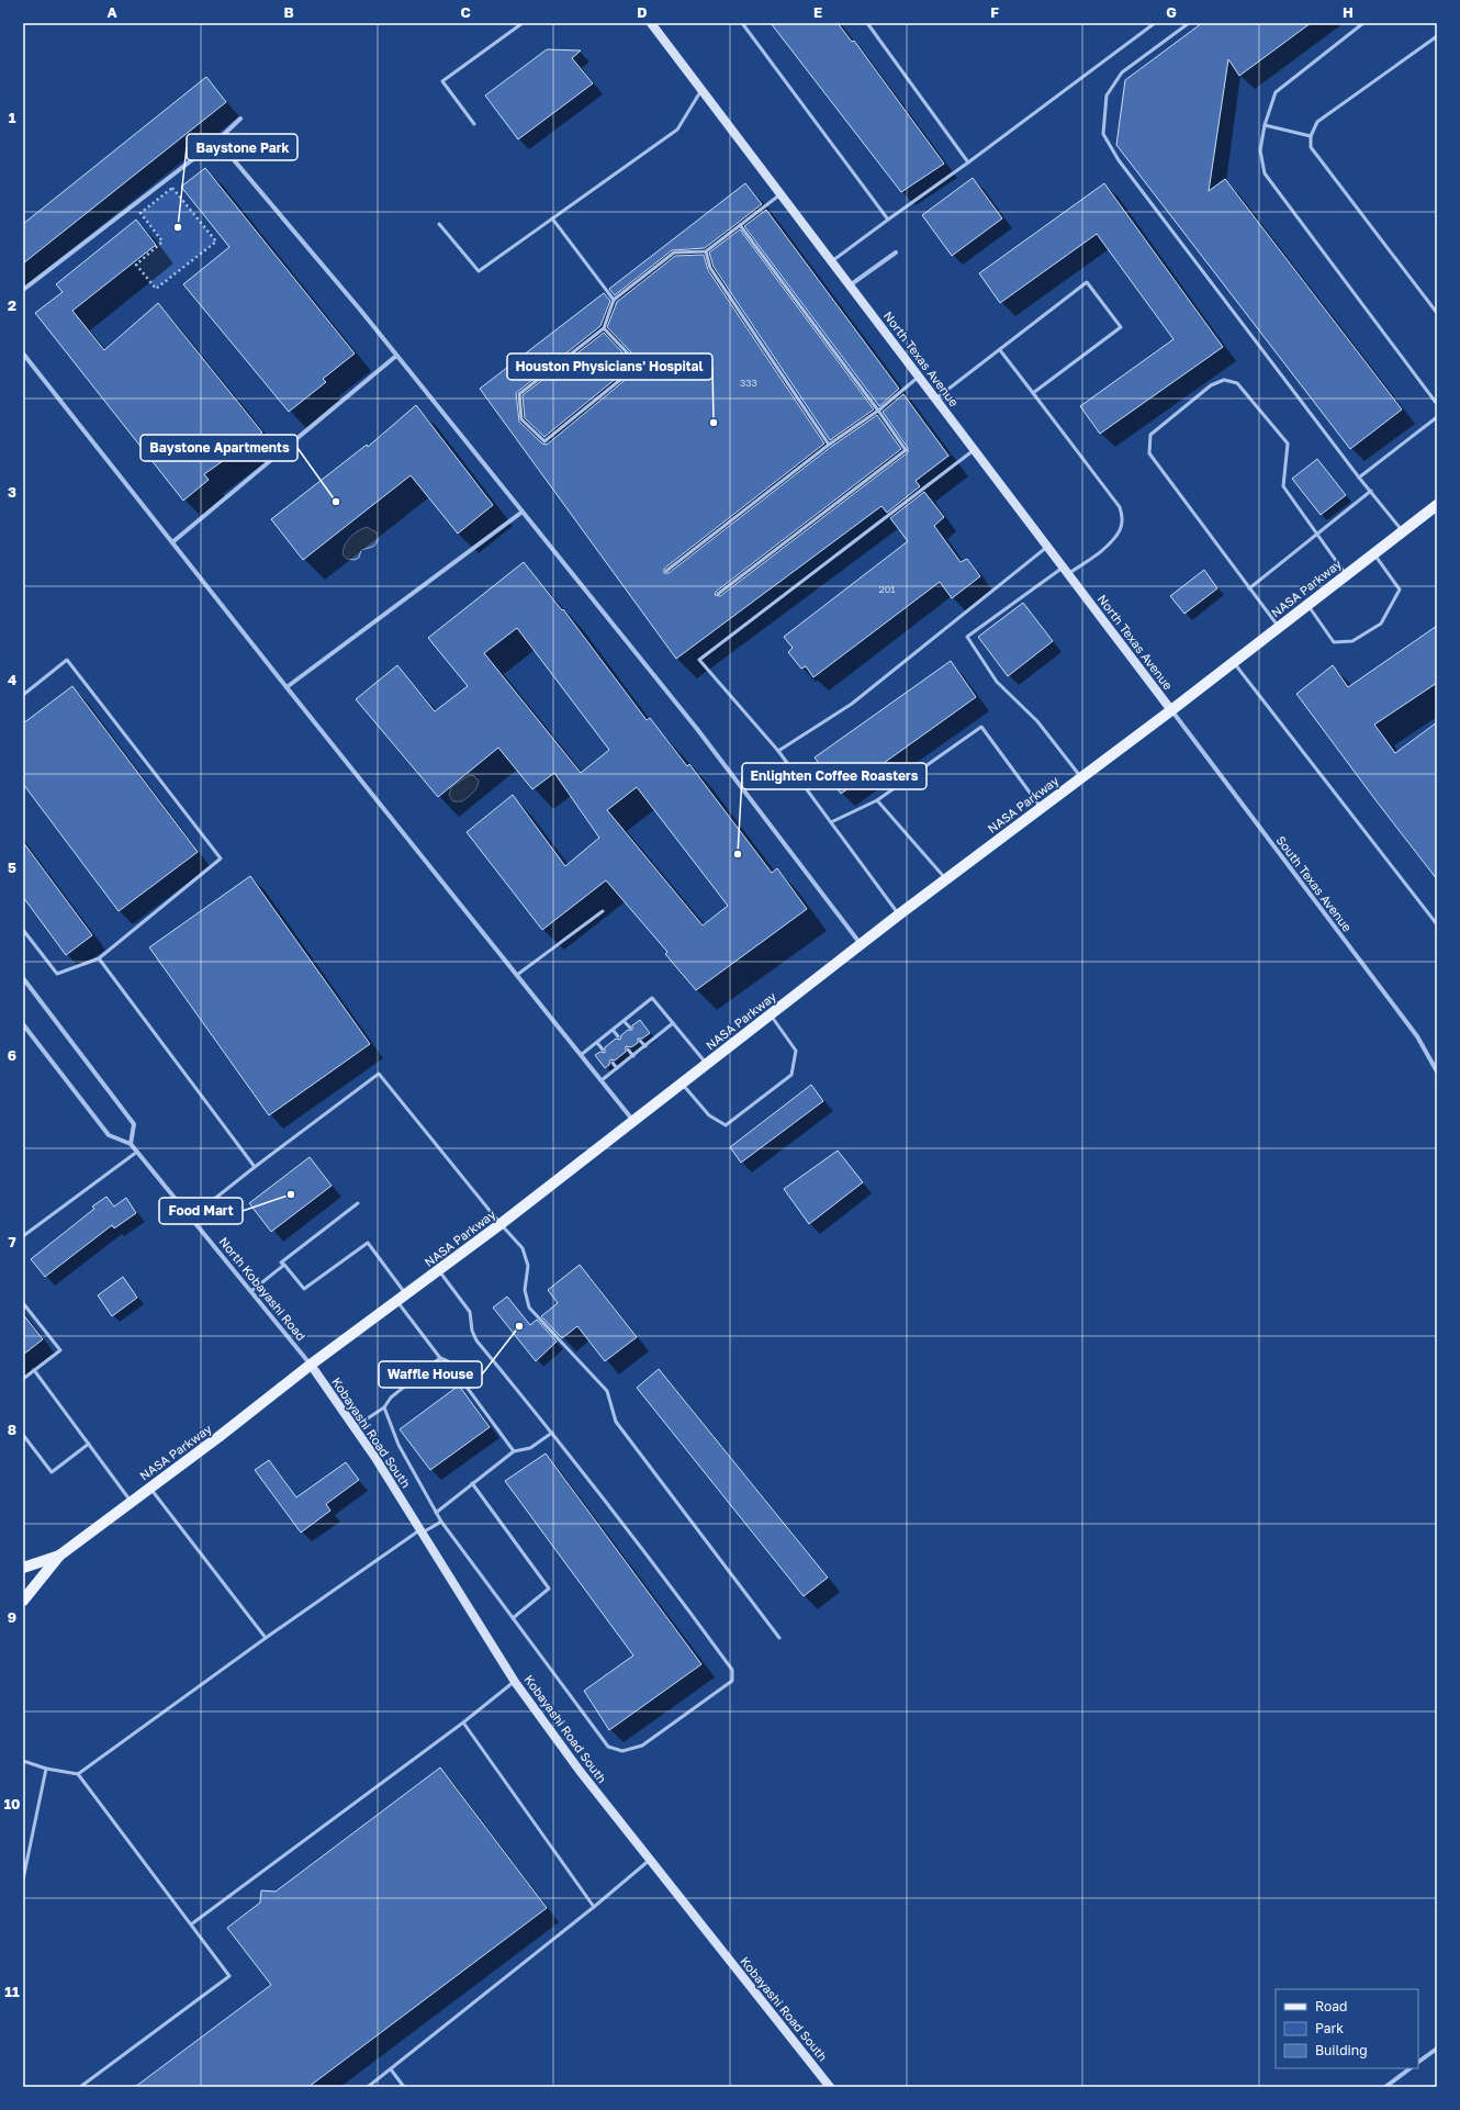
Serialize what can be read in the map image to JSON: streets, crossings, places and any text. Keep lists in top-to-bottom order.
{
  "streets": {
    "main road": ["NASA Parkway"],
    "street": [
      "North Texas Avenue",
      "South Texas Avenue",
      "North Kobayashi Road",
      "Kobayashi Road South"
    ]
  },
  "crossings": [
    ["North Texas Avenue", "NASA Parkway"],
    ["North Texas Avenue", "South Texas Avenue"],
    ["NASA Parkway", "South Texas Avenue"],
    ["NASA Parkway", "North Kobayashi Road"],
    ["NASA Parkway", "Kobayashi Road South"],
    ["North Kobayashi Road", "Kobayashi Road South"]
  ],
  "places": [
    "Baystone Park",
    "Houston Physicians' Hospital",
    "Baystone Apartments",
    "Enlighten Coffee Roasters",
    "Food Mart",
    "Waffle House"
  ],
  "house_numbers": ["333", "201"],
  "legend": ["Road", "Park", "Building"],
  "grid": {
    "columns": [
      "A",
      "B",
      "C",
      "D",
      "E",
      "F",
      "G",
      "H"
    ],
    "rows": [
      "1",
      "2",
      "3",
      "4",
      "5",
      "6",
      "7",
      "8",
      "9",
      "10",
      "11"
    ]
  }
}
